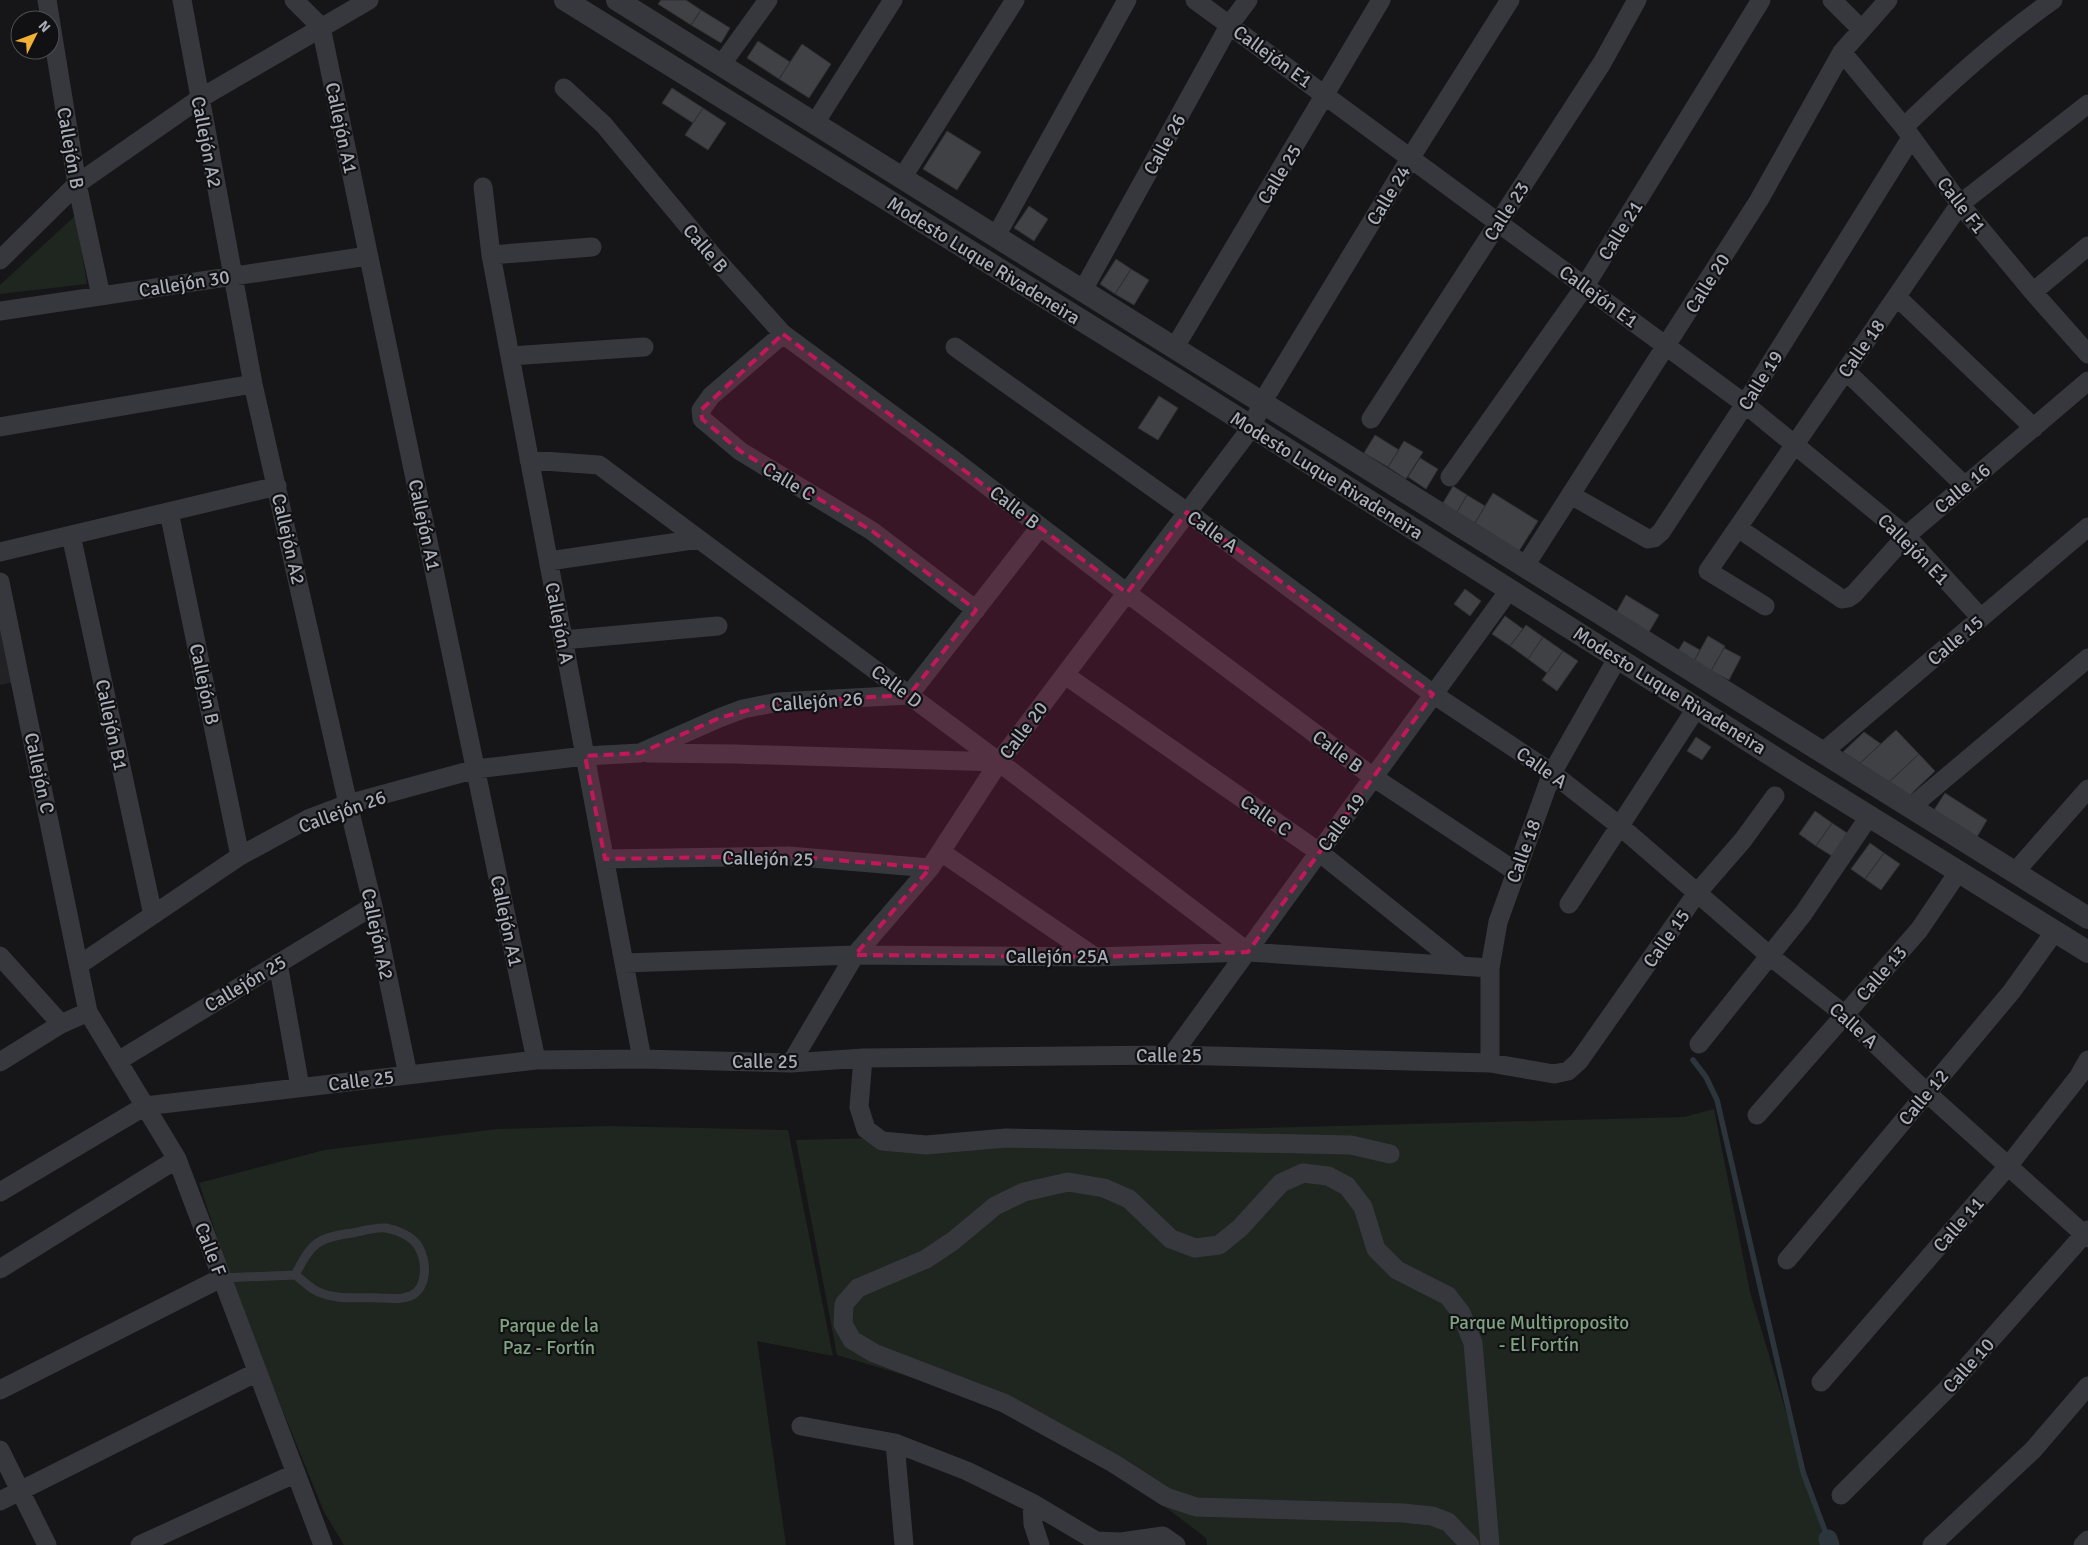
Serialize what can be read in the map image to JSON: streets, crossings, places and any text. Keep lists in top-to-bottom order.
{
  "streets": {
    "street": [
      "Callejón E1",
      "Callejón A1",
      "Callejón A2",
      "Calle 26",
      "Callejón B",
      "Calle 25",
      "Calle 24",
      "Calle F1",
      "Calle 23",
      "Calle 21",
      "Calle B",
      "Modesto Luque Rivadeneira",
      "Callejón 30",
      "Calle 20",
      "Calle 18",
      "Calle 19",
      "Calle C",
      "Calle 16",
      "Calle A",
      "Callejón A",
      "Calle 15",
      "Calle D",
      "Callejón 26",
      "Callejón B1",
      "Callejón C",
      "Callejón 25",
      "Callejón 25A",
      "Calle 13",
      "Calle 12",
      "Calle 11",
      "Calle F",
      "Calle 10"
    ]
  },
  "crossings": [
    ["Callejón E1", "Calle 26"],
    ["Callejón E1", "Calle 25"],
    ["Callejón E1", "Calle 24"],
    ["Callejón E1", "Calle 23"],
    ["Callejón E1", "Calle 21"],
    ["Callejón E1", "Calle 20"],
    ["Callejón E1", "Calle 18"],
    ["Callejón E1", "Calle 19"],
    ["Callejón E1", "Calle 16"],
    ["Callejón E1", "Calle 15"],
    ["Callejón A1", "Calle 25"],
    ["Callejón A1", "Callejón 30"],
    ["Callejón A1", "Callejón 26"],
    ["Callejón A2", "Calle 25"],
    ["Callejón A2", "Callejón 30"],
    ["Callejón A2", "Callejón 26"],
    ["Callejón A2", "Callejón 25"],
    ["Calle 26", "Modesto Luque Rivadeneira"],
    ["Callejón B", "Callejón 30"],
    ["Callejón B", "Callejón 26"],
    ["Calle 25", "Modesto Luque Rivadeneira"],
    ["Calle 25", "Calle 20"],
    ["Calle 25", "Calle 18"],
    ["Calle 25", "Calle 19"],
    ["Calle 25", "Callejón A"],
    ["Calle 25", "Calle 15"],
    ["Calle 25", "Calle F"],
    ["Calle 24", "Modesto Luque Rivadeneira"],
    ["Calle 24", "Calle 20"],
    ["Calle F1", "Calle 20"],
    ["Calle F1", "Calle 18"],
    ["Calle F1", "Calle 19"],
    ["Calle B", "Calle 20"],
    ["Calle B", "Calle 18"],
    ["Calle B", "Calle 19"],
    ["Calle B", "Calle C"],
    ["Modesto Luque Rivadeneira", "Calle 20"],
    ["Modesto Luque Rivadeneira", "Calle 18"],
    ["Modesto Luque Rivadeneira", "Calle 19"],
    ["Modesto Luque Rivadeneira", "Calle 15"],
    ["Modesto Luque Rivadeneira", "Calle 13"],
    ["Modesto Luque Rivadeneira", "Calle 12"],
    ["Calle 20", "Calle 19"],
    ["Calle 20", "Calle C"],
    ["Calle 20", "Calle A"],
    ["Calle 20", "Calle D"],
    ["Calle 20", "Callejón 26"],
    ["Calle 20", "Callejón 25"],
    ["Calle 20", "Callejón 25A"],
    ["Calle 18", "Calle 16"],
    ["Calle 18", "Calle A"],
    ["Calle 18", "Callejón 25A"],
    ["Calle 19", "Calle C"],
    ["Calle 19", "Calle A"],
    ["Calle 19", "Calle D"],
    ["Calle 19", "Callejón 25A"],
    ["Calle C", "Callejón 25A"],
    ["Calle A", "Calle 15"],
    ["Calle A", "Calle 13"],
    ["Calle A", "Calle 12"],
    ["Calle A", "Calle 11"],
    ["Calle A", "Calle 10"],
    ["Callejón A", "Calle D"],
    ["Callejón A", "Callejón 26"],
    ["Callejón A", "Callejón 25"],
    ["Callejón A", "Callejón 25A"],
    ["Calle D", "Callejón 26"],
    ["Calle D", "Callejón 25A"],
    ["Callejón 26", "Callejón B1"],
    ["Callejón 26", "Callejón C"],
    ["Callejón 26", "Calle F"],
    ["Callejón C", "Calle F"],
    ["Callejón 25", "Calle F"]
  ],
  "parks": ["Parque Multiproposito - El Fortín", "Parque de la Paz - Fortín"],
  "north": "top right"
}
